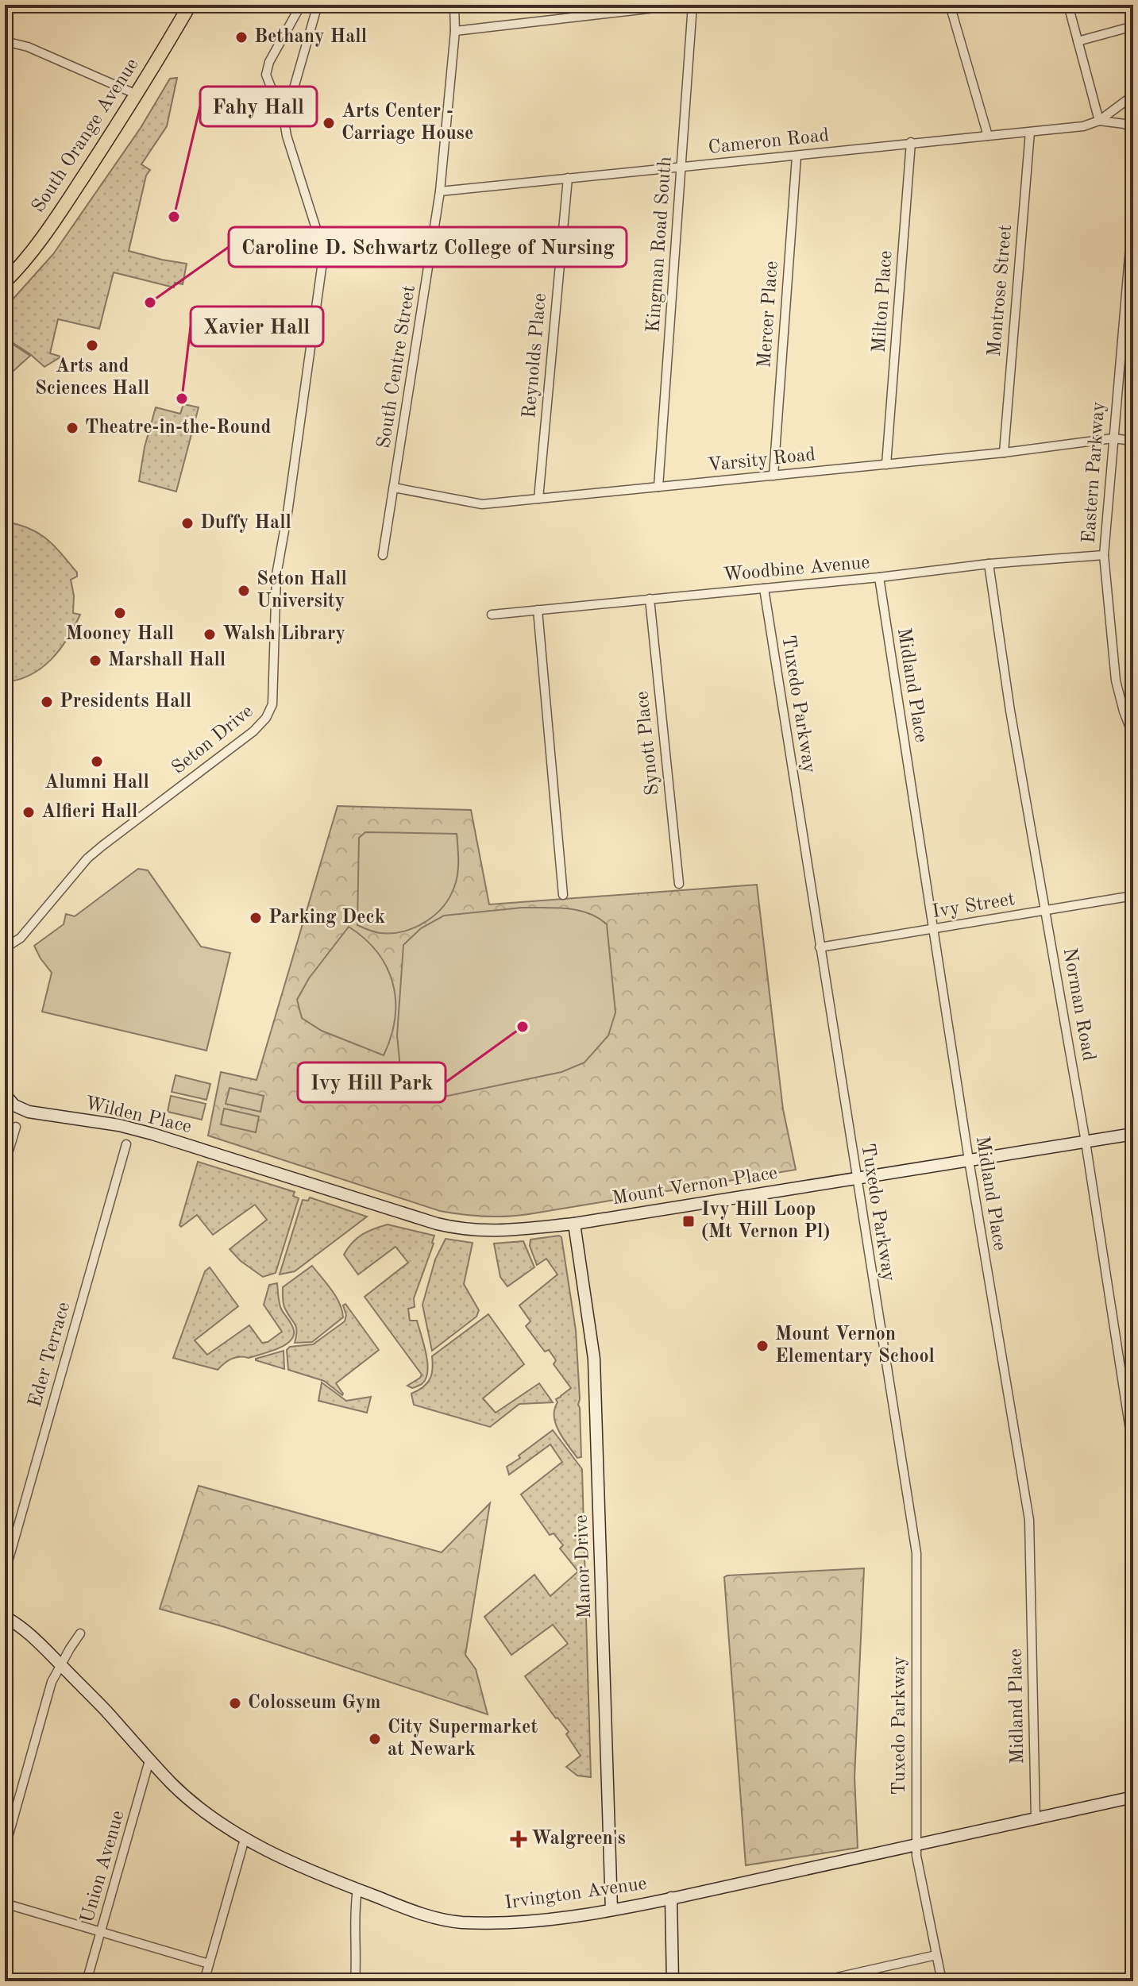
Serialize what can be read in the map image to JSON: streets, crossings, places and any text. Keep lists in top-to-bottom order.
{
  "streets": {
    "main road": ["South Orange Avenue"],
    "street": [
      "Cameron Road",
      "Kingman Road South",
      "Montrose Street",
      "Milton Place",
      "Mercer Place",
      "Reynolds Place",
      "South Centre Street",
      "Varsity Road",
      "Eastern Parkway",
      "Woodbine Avenue",
      "Midland Place",
      "Tuxedo Parkway",
      "Seton Drive",
      "Synott Place",
      "Ivy Street",
      "Norman Road",
      "Wilden Place",
      "Mount Vernon Place",
      "Eder Terrace",
      "Manor Drive",
      "Union Avenue",
      "Irvington Avenue"
    ]
  },
  "crossings": [
    ["Cameron Road", "Kingman Road South"],
    ["Cameron Road", "Montrose Street"],
    ["Cameron Road", "Milton Place"],
    ["Cameron Road", "Mercer Place"],
    ["Cameron Road", "Reynolds Place"],
    ["Cameron Road", "South Centre Street"],
    ["Kingman Road South", "Varsity Road"],
    ["Montrose Street", "Varsity Road"],
    ["Milton Place", "Varsity Road"],
    ["Mercer Place", "Varsity Road"],
    ["Reynolds Place", "Varsity Road"],
    ["South Centre Street", "Varsity Road"],
    ["Varsity Road", "Eastern Parkway"],
    ["Eastern Parkway", "Woodbine Avenue"],
    ["Woodbine Avenue", "Midland Place"],
    ["Woodbine Avenue", "Tuxedo Parkway"],
    ["Woodbine Avenue", "Synott Place"],
    ["Woodbine Avenue", "Norman Road"],
    ["Midland Place", "Ivy Street"],
    ["Midland Place", "Mount Vernon Place"],
    ["Midland Place", "Irvington Avenue"],
    ["Tuxedo Parkway", "Ivy Street"],
    ["Tuxedo Parkway", "Mount Vernon Place"],
    ["Tuxedo Parkway", "Irvington Avenue"],
    ["Ivy Street", "Norman Road"],
    ["Norman Road", "Mount Vernon Place"],
    ["Wilden Place", "Mount Vernon Place"],
    ["Mount Vernon Place", "Manor Drive"],
    ["Manor Drive", "Irvington Avenue"],
    ["Union Avenue", "Irvington Avenue"]
  ],
  "places": {
    "other": [
      "Bethany Hall",
      "Arts Center - Carriage House",
      "Fahy Hall",
      "Caroline D. Schwartz College of Nursing",
      "Arts and Sciences Hall",
      "Xavier Hall",
      "Theatre-in-the-Round",
      "Duffy Hall",
      "Seton Hall University",
      "Mooney Hall",
      "Walsh Library",
      "Marshall Hall",
      "Presidents Hall",
      "Alumni Hall",
      "Alfieri Hall",
      "Parking Deck",
      "Ivy Hill Park",
      "Mount Vernon Elementary School",
      "Colosseum Gym",
      "City Supermarket at Newark"
    ],
    "transit": ["Ivy Hill Loop (Mt Vernon Pl)"],
    "health": ["Walgreen's"]
  }
}
